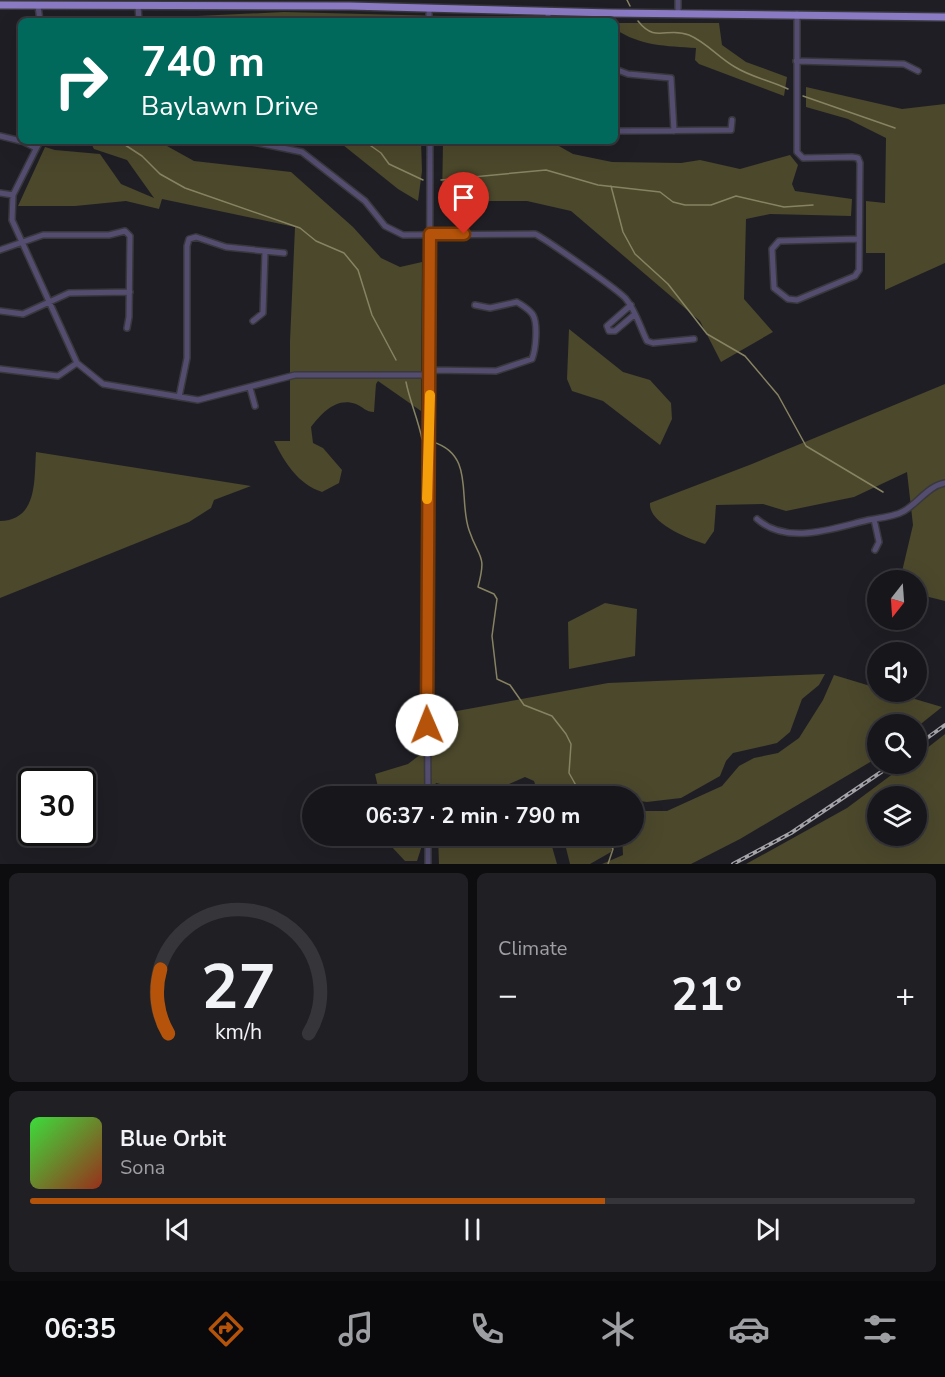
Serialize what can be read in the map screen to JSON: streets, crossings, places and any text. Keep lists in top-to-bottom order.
{
  "north": "bottom",
  "page": {
    "turn": ["740 m", "Baylawn Drive"],
    "limit": "30",
    "trip": "06:37 · 2 min · 790 m",
    "tile": "Climate",
    "heat": ["−", "21°", "+"],
    "song": ["Blue Orbit", "Sona"],
    "tabs": "06:35",
    "gauge": ["27", "km/h"]
  }
}
